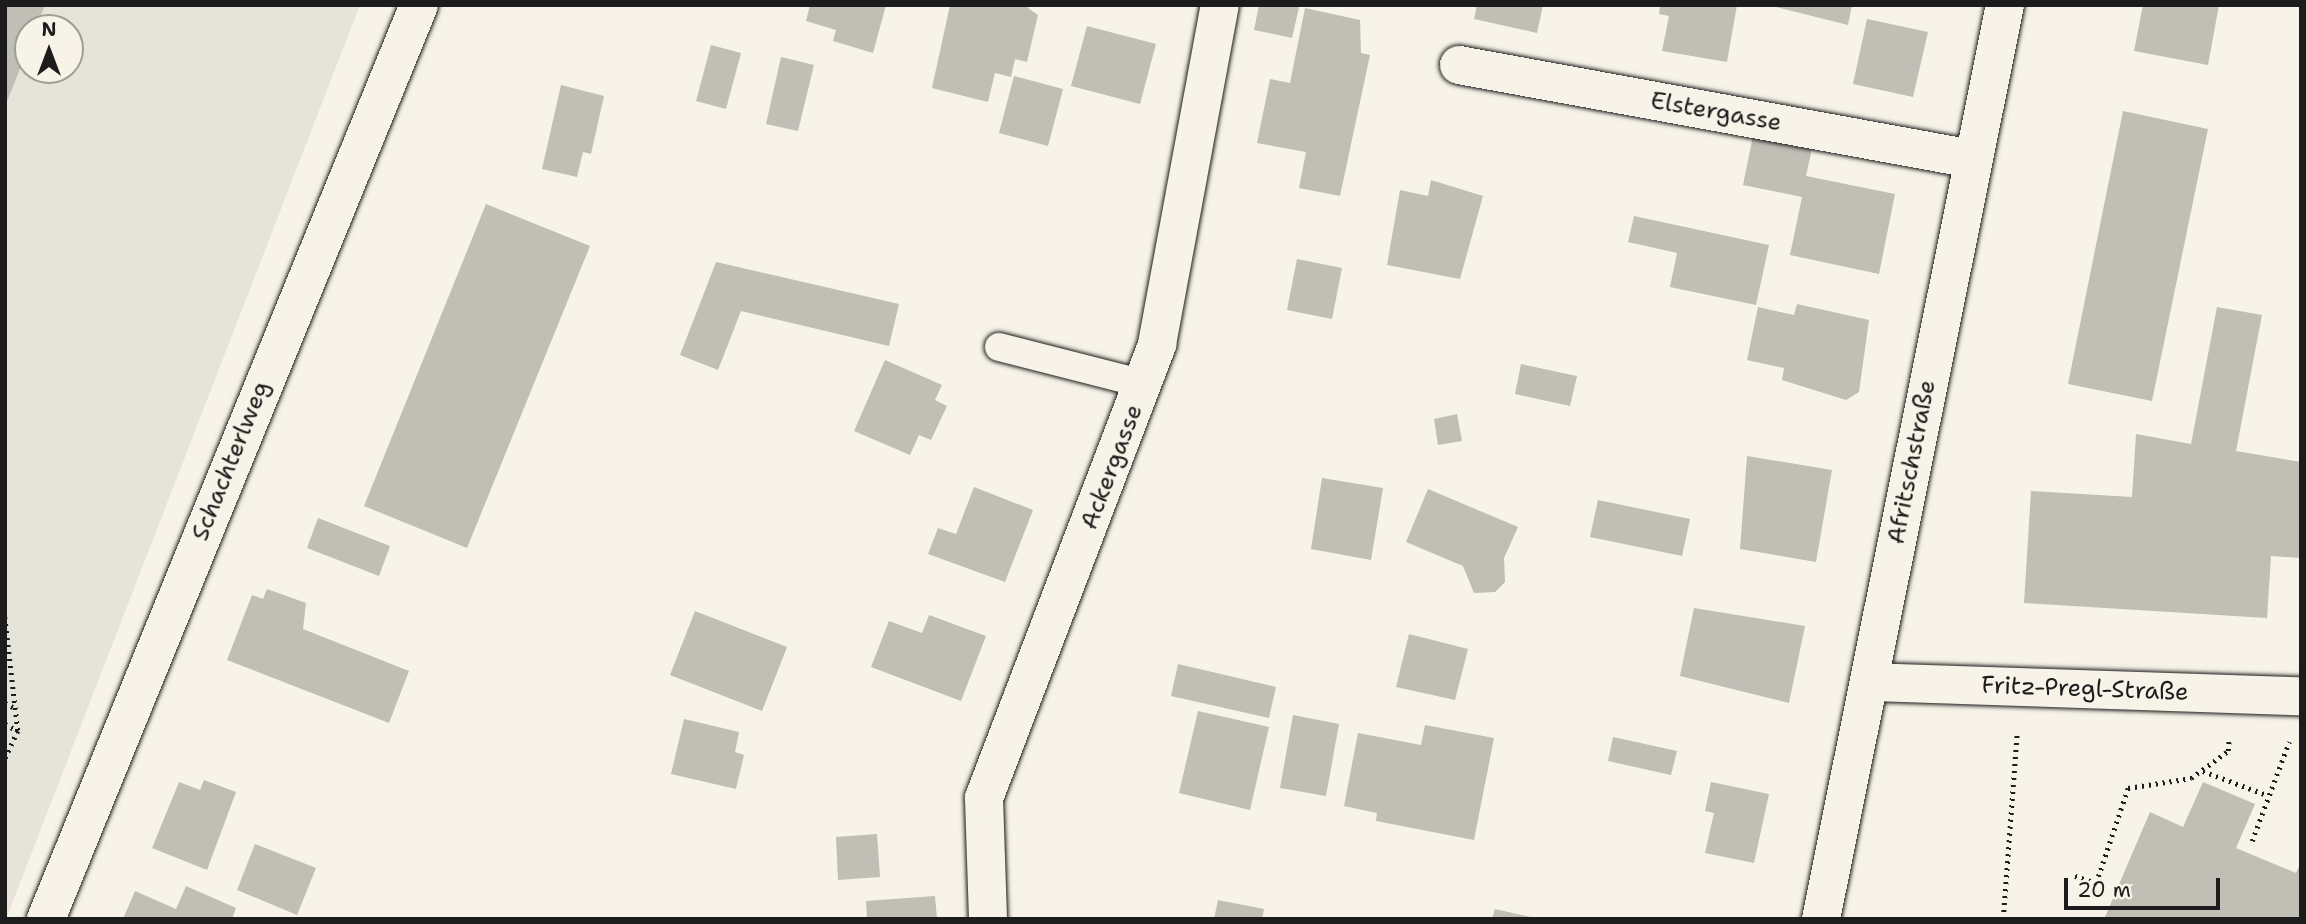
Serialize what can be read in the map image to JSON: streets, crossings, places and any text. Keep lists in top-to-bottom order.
{
  "streets": {
    "street": [
      "Elstergasse",
      "Schachterlweg",
      "Afritschstraße",
      "Ackergasse",
      "Fritz-Pregl-Straße"
    ]
  },
  "crossings": [
    ["Elstergasse", "Afritschstraße"],
    ["Afritschstraße", "Fritz-Pregl-Straße"]
  ],
  "scale_bar": "20 m",
  "north": "top"
}
